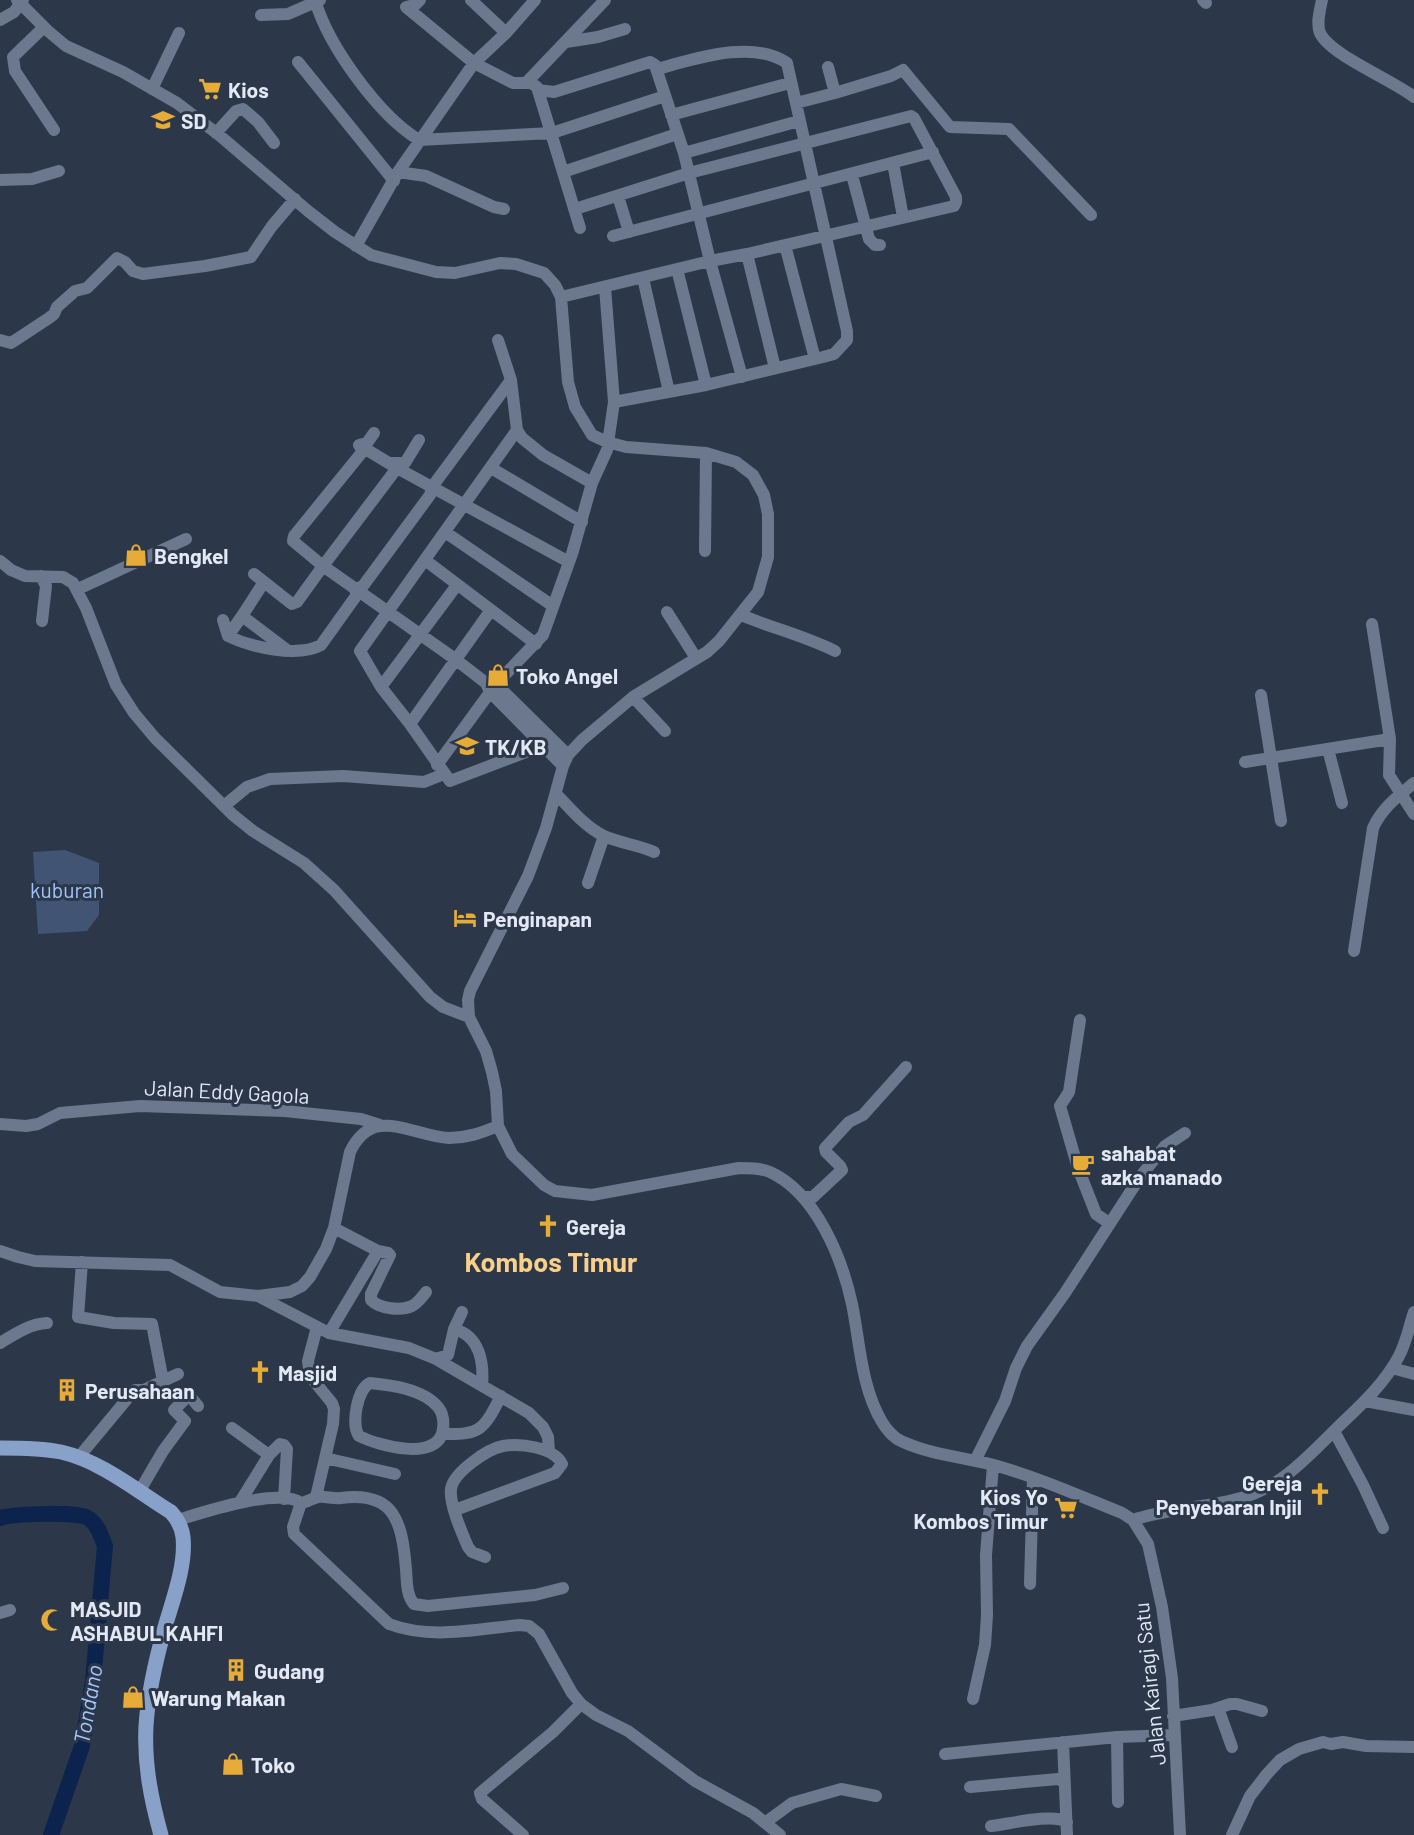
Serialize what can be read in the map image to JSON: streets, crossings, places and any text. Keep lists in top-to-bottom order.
{
  "streets": {
    "street": ["Jalan Eddy Gagola", "Jalan Kairagi Satu"]
  },
  "districts": ["Kombos Timur"],
  "water": ["Tondano"],
  "parks": ["kuburan"],
  "places": {
    "supermarket": ["Kios", "Kios Yo Kombos Timur"],
    "school or university": ["SD", "TK/KB"],
    "shop": [
      "Bengkel",
      "Toko Angel",
      "Warung Makan",
      "Toko"
    ],
    "hotel": ["Penginapan"],
    "cafe": ["sahabat azka manado"],
    "church": ["Gereja", "Masjid", "Gereja Penyebaran Injil"],
    "building": ["Perusahaan", "Gudang"],
    "mosque": ["MASJID ASHABUL KAHFI"]
  }
}
